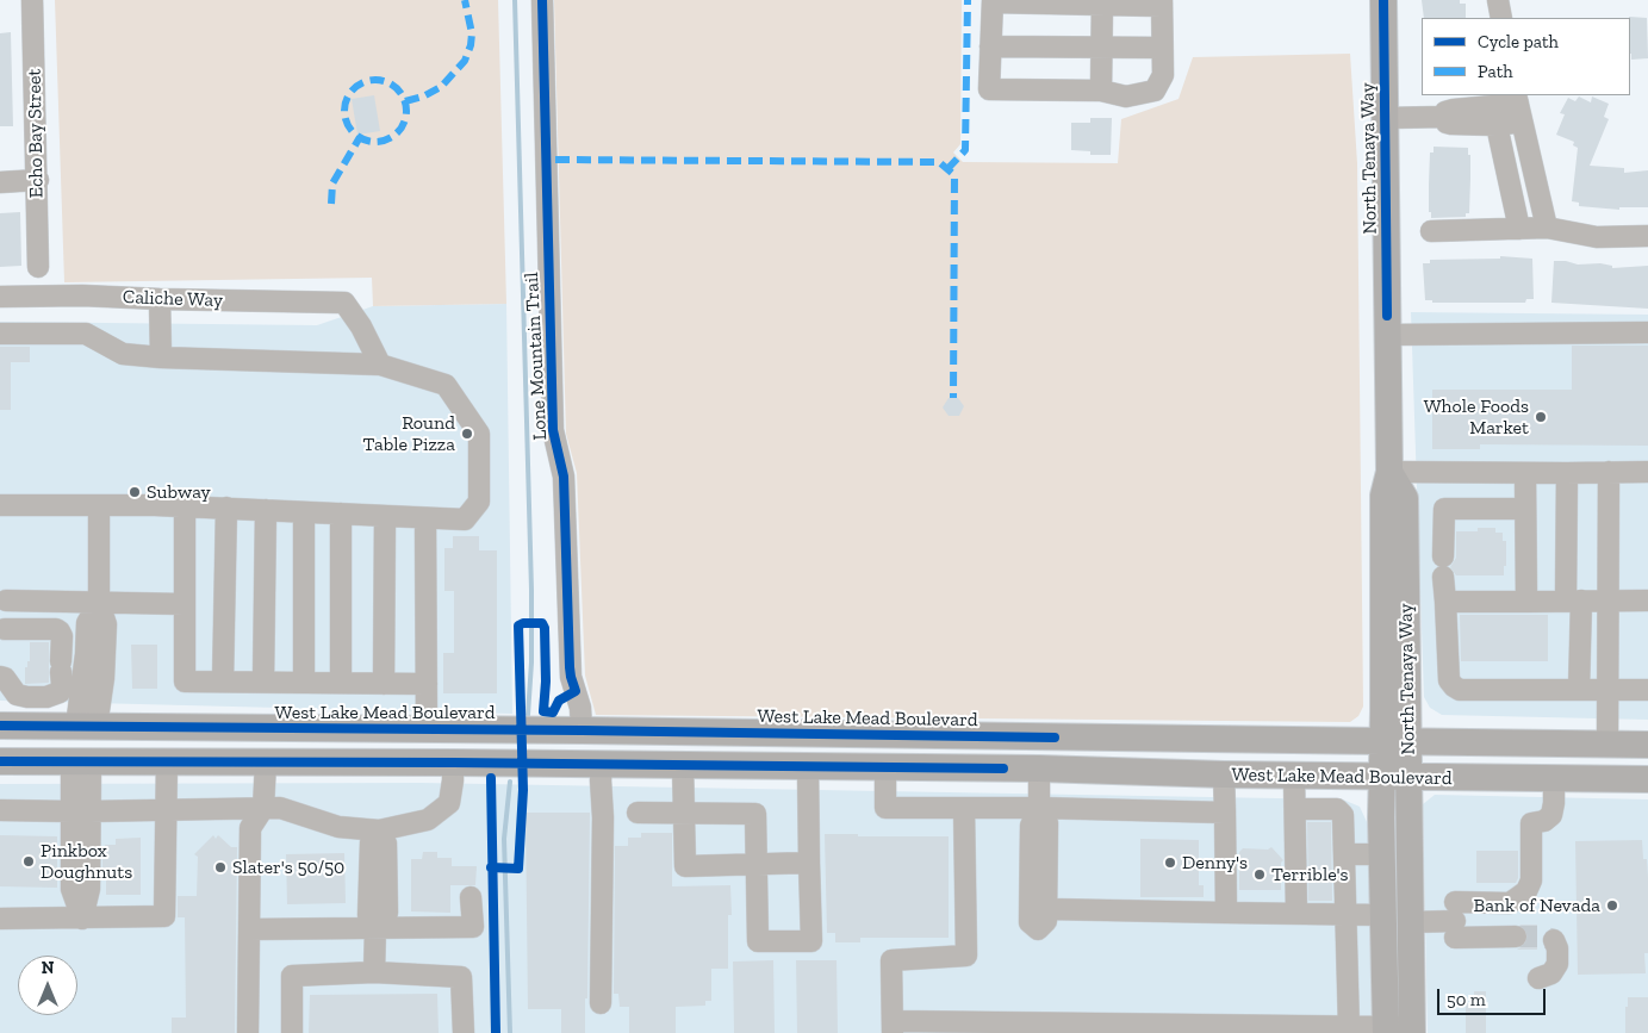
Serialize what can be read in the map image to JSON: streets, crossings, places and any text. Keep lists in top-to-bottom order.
{
  "streets": {
    "main road": ["North Tenaya Way", "West Lake Mead Boulevard"],
    "street": ["Echo Bay Street", "Caliche Way", "Lone Mountain Trail"]
  },
  "crossings": [
    ["North Tenaya Way", "West Lake Mead Boulevard"],
    ["Lone Mountain Trail", "West Lake Mead Boulevard"]
  ],
  "places": [
    "Whole Foods Market",
    "Round Table Pizza",
    "Subway",
    "Pinkbox Doughnuts",
    "Denny's",
    "Slater's 50/50",
    "Terrible's",
    "Bank of Nevada"
  ],
  "legend": ["Cycle path", "Path"],
  "scale_bar": "50 m",
  "north": "top"
}
